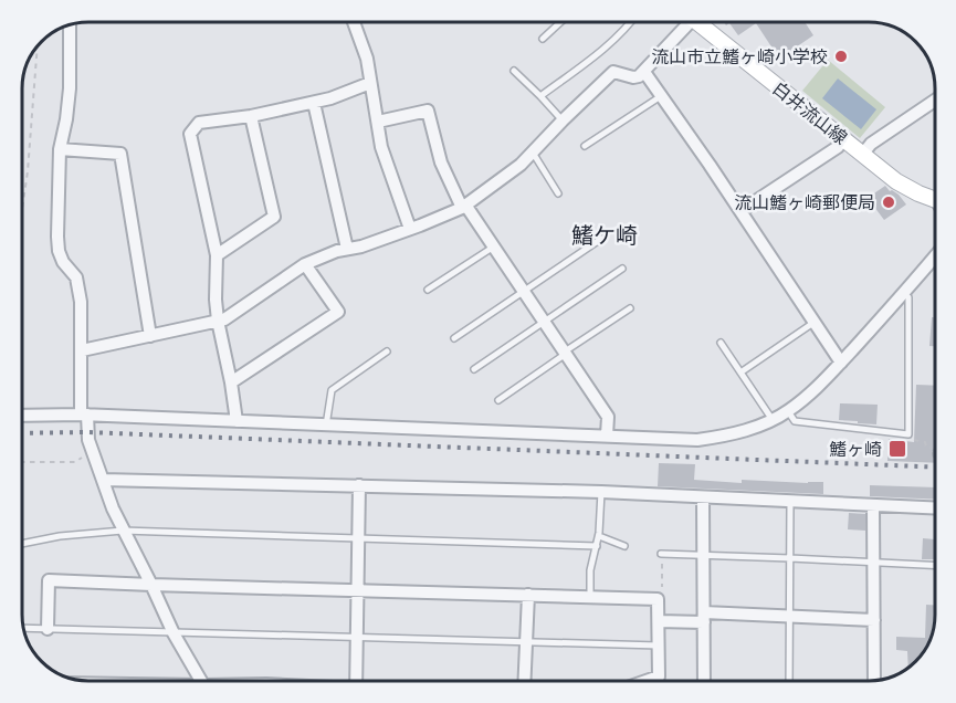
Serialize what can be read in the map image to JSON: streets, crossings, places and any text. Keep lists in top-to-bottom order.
{
  "streets": {
    "main road": ["白井流山線"]
  },
  "districts": ["鰭ケ崎"],
  "places": {
    "other": ["流山市立鰭ヶ崎小学校", "流山鰭ヶ崎郵便局"],
    "transit": ["鰭ヶ崎"]
  }
}
